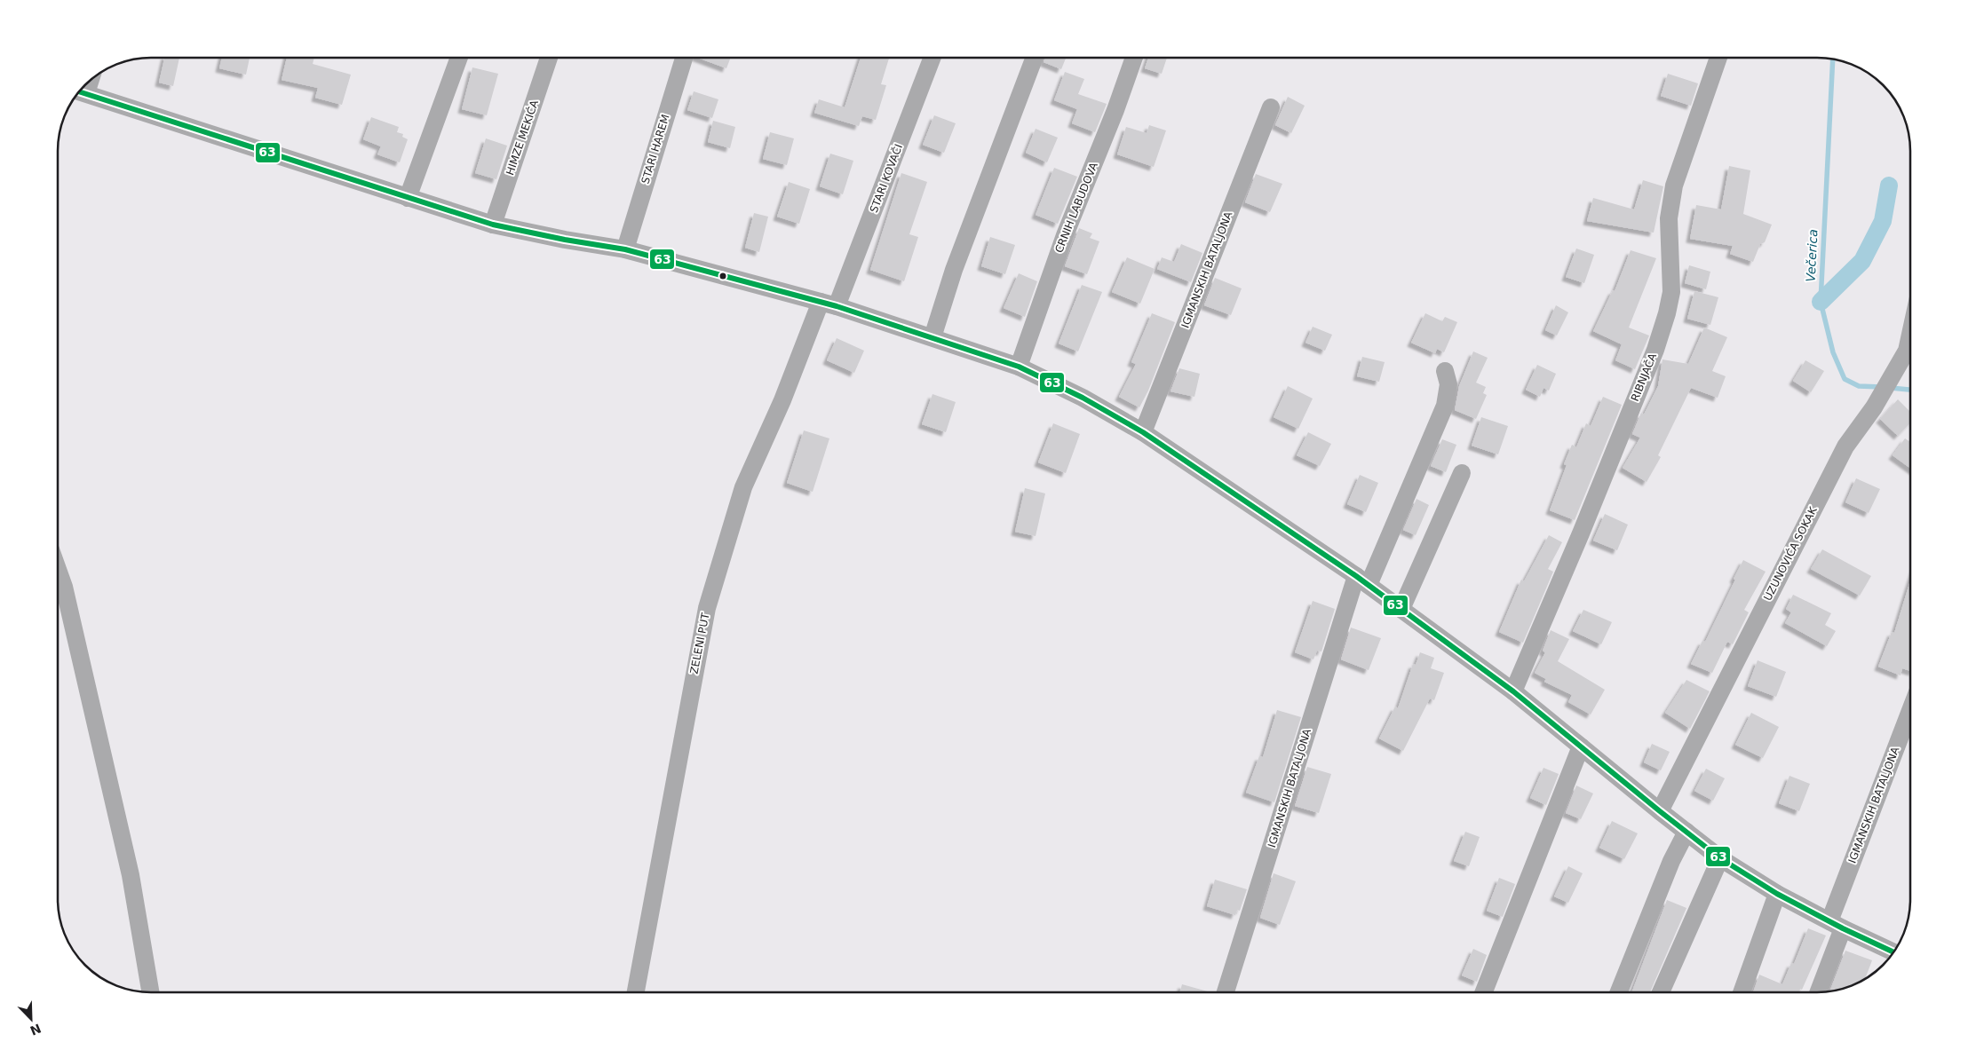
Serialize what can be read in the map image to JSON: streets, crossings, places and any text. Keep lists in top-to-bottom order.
{
  "streets": {
    "street": [
      "HIMZE MEKIĆA",
      "STARI HAREM",
      "STARI KOVAČI",
      "CRNIH LABUDOVA",
      "IGMANSKIH BATALJONA",
      "RIBNJAČA",
      "UZUNOVIĆA SOKAK",
      "ZELENI PUT"
    ]
  },
  "crossings": [
    ["STARI KOVAČI", "ZELENI PUT"]
  ],
  "water": ["Večerica"],
  "lines": ["transit line 63"],
  "north": "bottom right"
}
